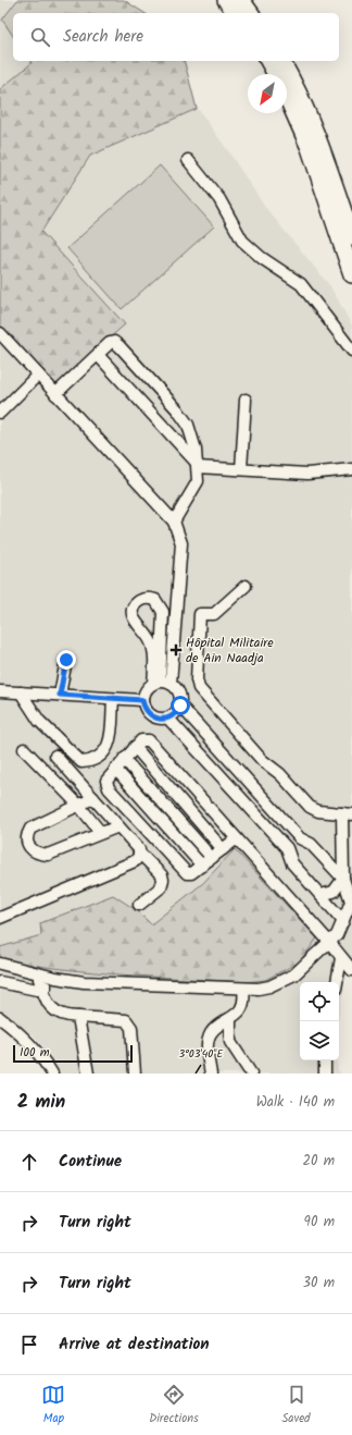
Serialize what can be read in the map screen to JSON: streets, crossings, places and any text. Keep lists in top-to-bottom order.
{
  "places": {
    "health": ["Hôpital Militaire de Ain Naadja"]
  },
  "scale_bar": "100 m",
  "north": "bottom left",
  "page": {
    "search": "Search here",
    "scale": "100 m",
    "heading": ["2 min", "Walk · 140 m"],
    "list": [
      ["Continue", "20 m"],
      ["Turn right", "90 m"],
      ["Turn right", "30 m"],
      "Arrive at destination"
    ],
    "nav": ["Map", "Directions", "Saved"]
  },
  "coordinates": ["3°03'40\"E"]
}
